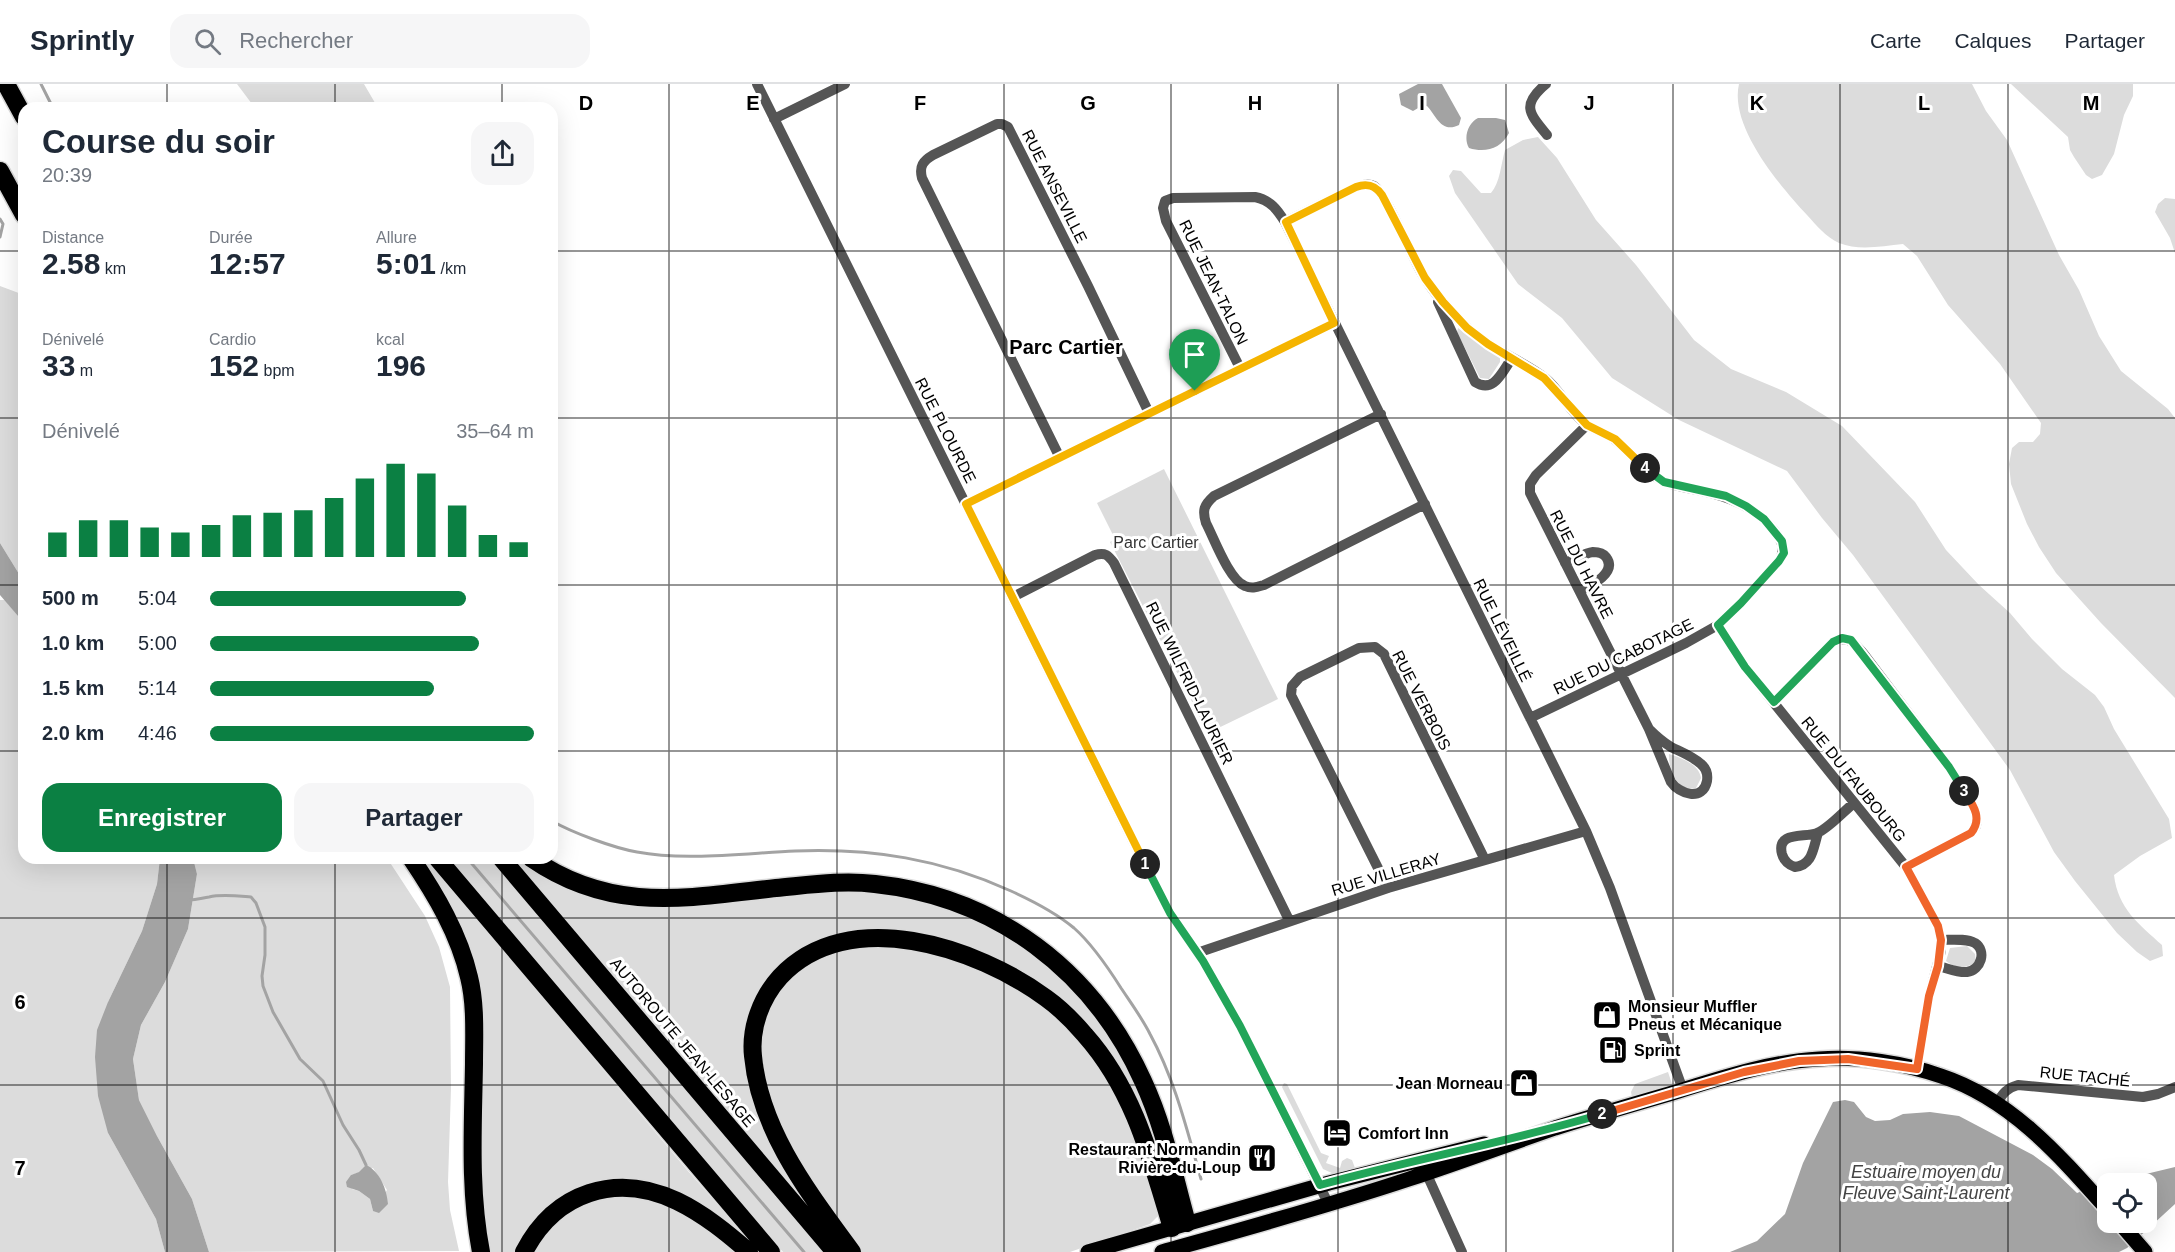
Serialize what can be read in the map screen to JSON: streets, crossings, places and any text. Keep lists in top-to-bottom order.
{
  "streets": {
    "highway": ["AUTOROUTE JEAN-LESAGE"],
    "street": [
      "RUE ANSEVILLE",
      "RUE JEAN-TALON",
      "RUE PLOURDE",
      "RUE DU HAVRE",
      "RUE LÉVEILLÉ",
      "RUE DU CABOTAGE",
      "RUE WILFRID-LAURIER",
      "RUE VERBOIS",
      "RUE DU FAUBOURG",
      "RUE VILLERAY",
      "RUE TACHÉ"
    ]
  },
  "crossings": [
    ["RUE JEAN-TALON", "RUE LÉVEILLÉ"],
    ["RUE PLOURDE", "RUE WILFRID-LAURIER"],
    ["RUE PLOURDE", "RUE VILLERAY"],
    ["RUE DU HAVRE", "RUE DU CABOTAGE"],
    ["RUE LÉVEILLÉ", "RUE DU CABOTAGE"],
    ["RUE LÉVEILLÉ", "RUE VILLERAY"],
    ["RUE DU CABOTAGE", "RUE DU FAUBOURG"],
    ["RUE WILFRID-LAURIER", "RUE VILLERAY"],
    ["RUE VERBOIS", "RUE VILLERAY"]
  ],
  "districts": ["Parc Cartier"],
  "water": ["Estuaire moyen du Fleuve Saint-Laurent"],
  "parks": ["Parc Cartier"],
  "places": {
    "shop": ["Monsieur Muffler Pneus et Mécanique", "Jean Morneau"],
    "fuel station": ["Sprint"],
    "hotel": ["Comfort Inn"],
    "restaurant": ["Restaurant Normandin Rivière-du-Loup"]
  },
  "page": {
    "header": "Sprintly",
    "search": "Rechercher",
    "nav": ["Carte", "Calques", "Partager"],
    "heading": ["Course du soir", "20:39"],
    "stats": [
      ["Distance", "2.58 km"],
      ["Durée", "12:57"],
      ["Allure", "5:01 /km"],
      ["Dénivelé", "33 m"],
      ["Cardio", "152 bpm"],
      ["kcal", "196"]
    ],
    "chart": ["Dénivelé", "35–64 m"],
    "pins": [
      "4",
      "3",
      "1",
      "2"
    ],
    "list": [
      {
        "name": "500 m",
        "note": "5:04"
      },
      {
        "name": "1.0 km",
        "note": "5:00"
      },
      {
        "name": "1.5 km",
        "note": "5:14"
      },
      {
        "name": "2.0 km",
        "note": "4:46"
      }
    ],
    "buttons": ["Enregistrer", "Partager"]
  },
  "grid": {
    "columns": [
      "D",
      "E",
      "F",
      "G",
      "H",
      "I",
      "J",
      "K",
      "L",
      "M"
    ],
    "rows": ["6", "7"]
  }
}
